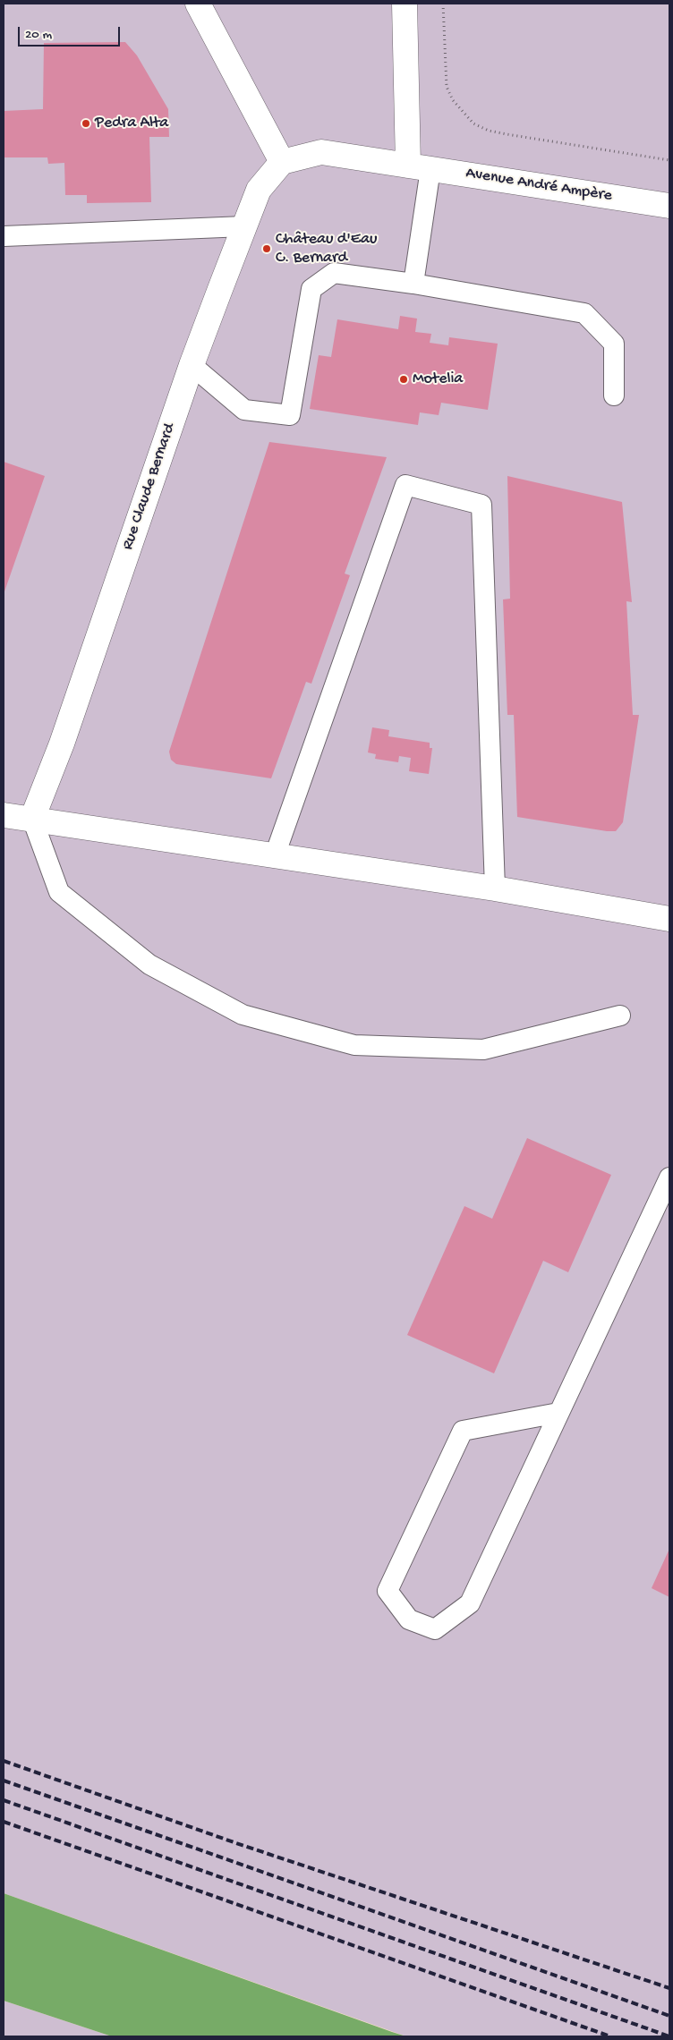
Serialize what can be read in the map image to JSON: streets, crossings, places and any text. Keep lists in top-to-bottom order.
{
  "streets": {
    "street": ["Avenue André Ampère", "Rue Claude Bernard"]
  },
  "crossings": [
    ["Avenue André Ampère", "Rue Claude Bernard"]
  ],
  "places": ["Pedra Alta", "Château d'Eau C. Bernard", "Motelia"],
  "scale_bar": "20 m"
}
